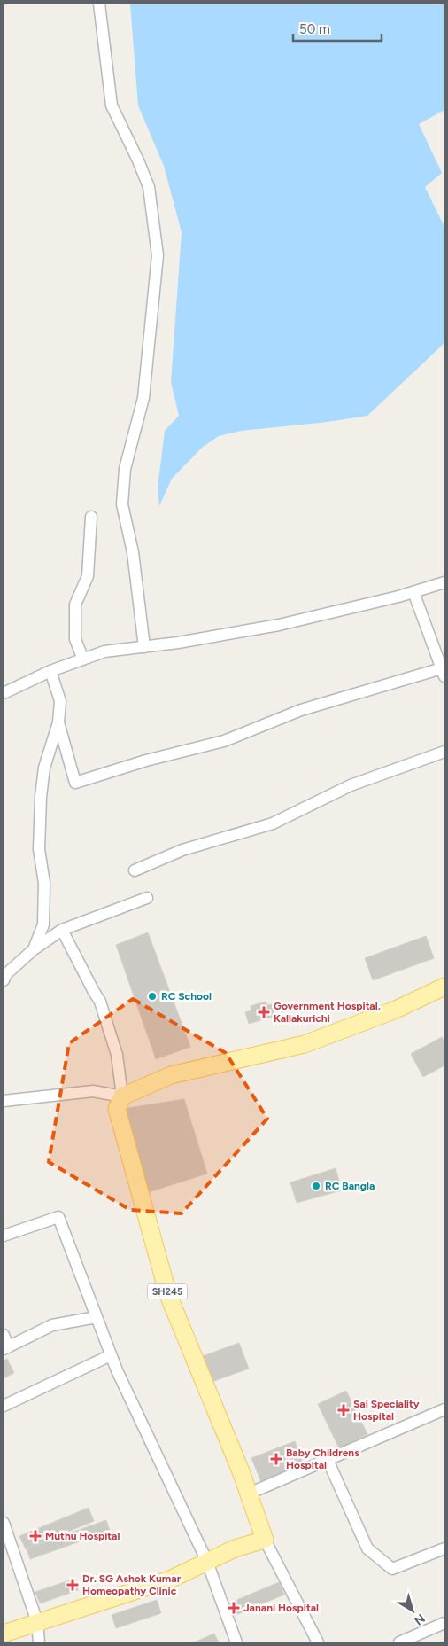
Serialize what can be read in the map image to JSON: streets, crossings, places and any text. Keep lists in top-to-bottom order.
{
  "streets": {
    "main road": ["SH245"]
  },
  "places": {
    "other": ["RC School", "RC Bangla"],
    "health": [
      "Government Hospital, Kallakurichi",
      "Sai Speciality Hospital",
      "Baby Childrens Hospital",
      "Muthu Hospital",
      "Dr. SG Ashok Kumar Homeopathy Clinic",
      "Janani Hospital"
    ]
  },
  "scale_bar": "50 m",
  "north": "bottom right"
}
